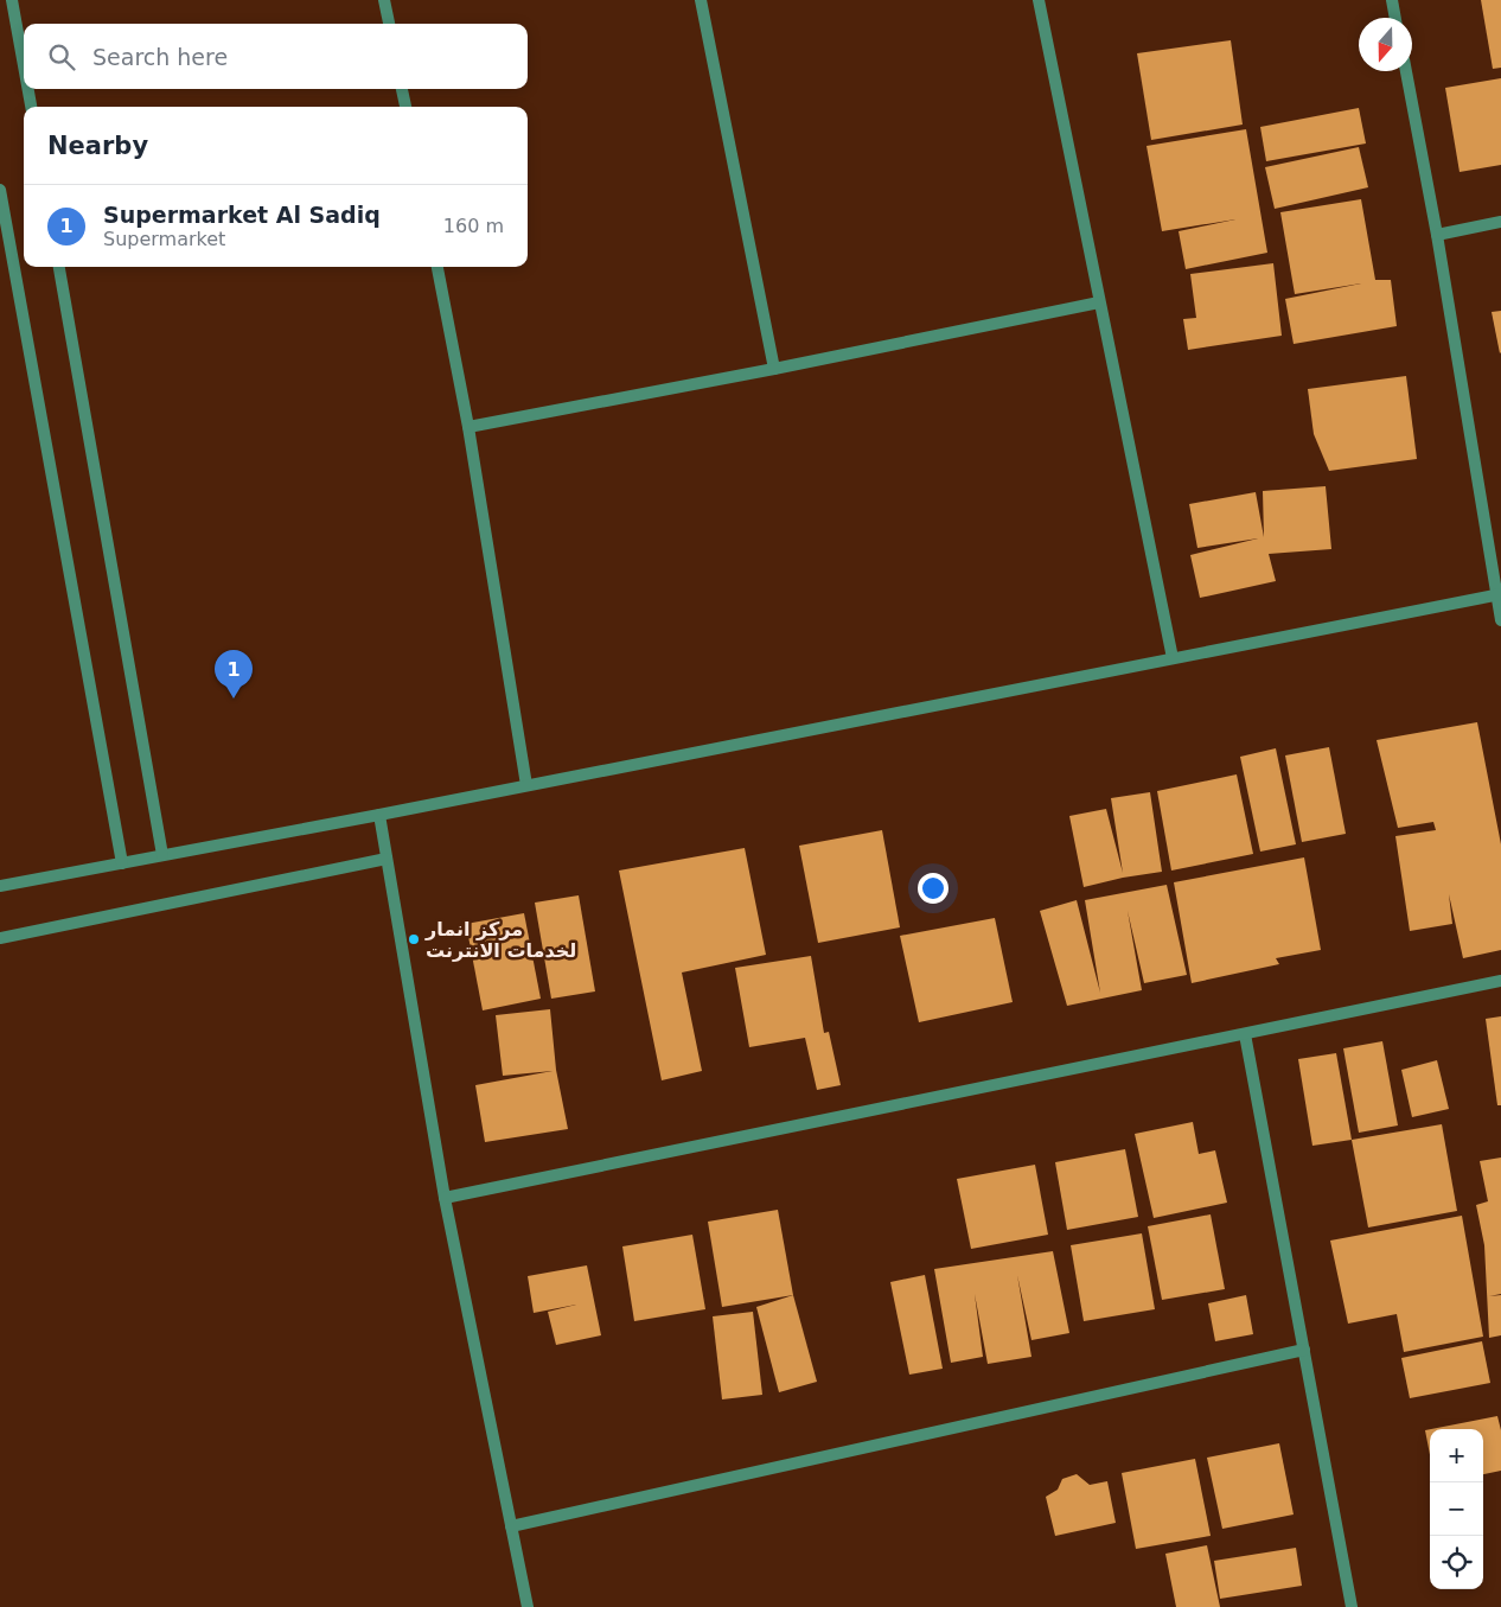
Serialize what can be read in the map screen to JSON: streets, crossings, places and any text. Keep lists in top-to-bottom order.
{
  "places": ["مركز انمار لخدمات الانترنت"],
  "north": "bottom",
  "page": {
    "search": "Search here",
    "heading": "Nearby",
    "list": [
      {
        "mark": "1",
        "name": "Supermarket Al Sadiq",
        "note": "Supermarket",
        "value": "160 m"
      }
    ],
    "pins": "1",
    "map_buttons": ["+", "−"]
  }
}
